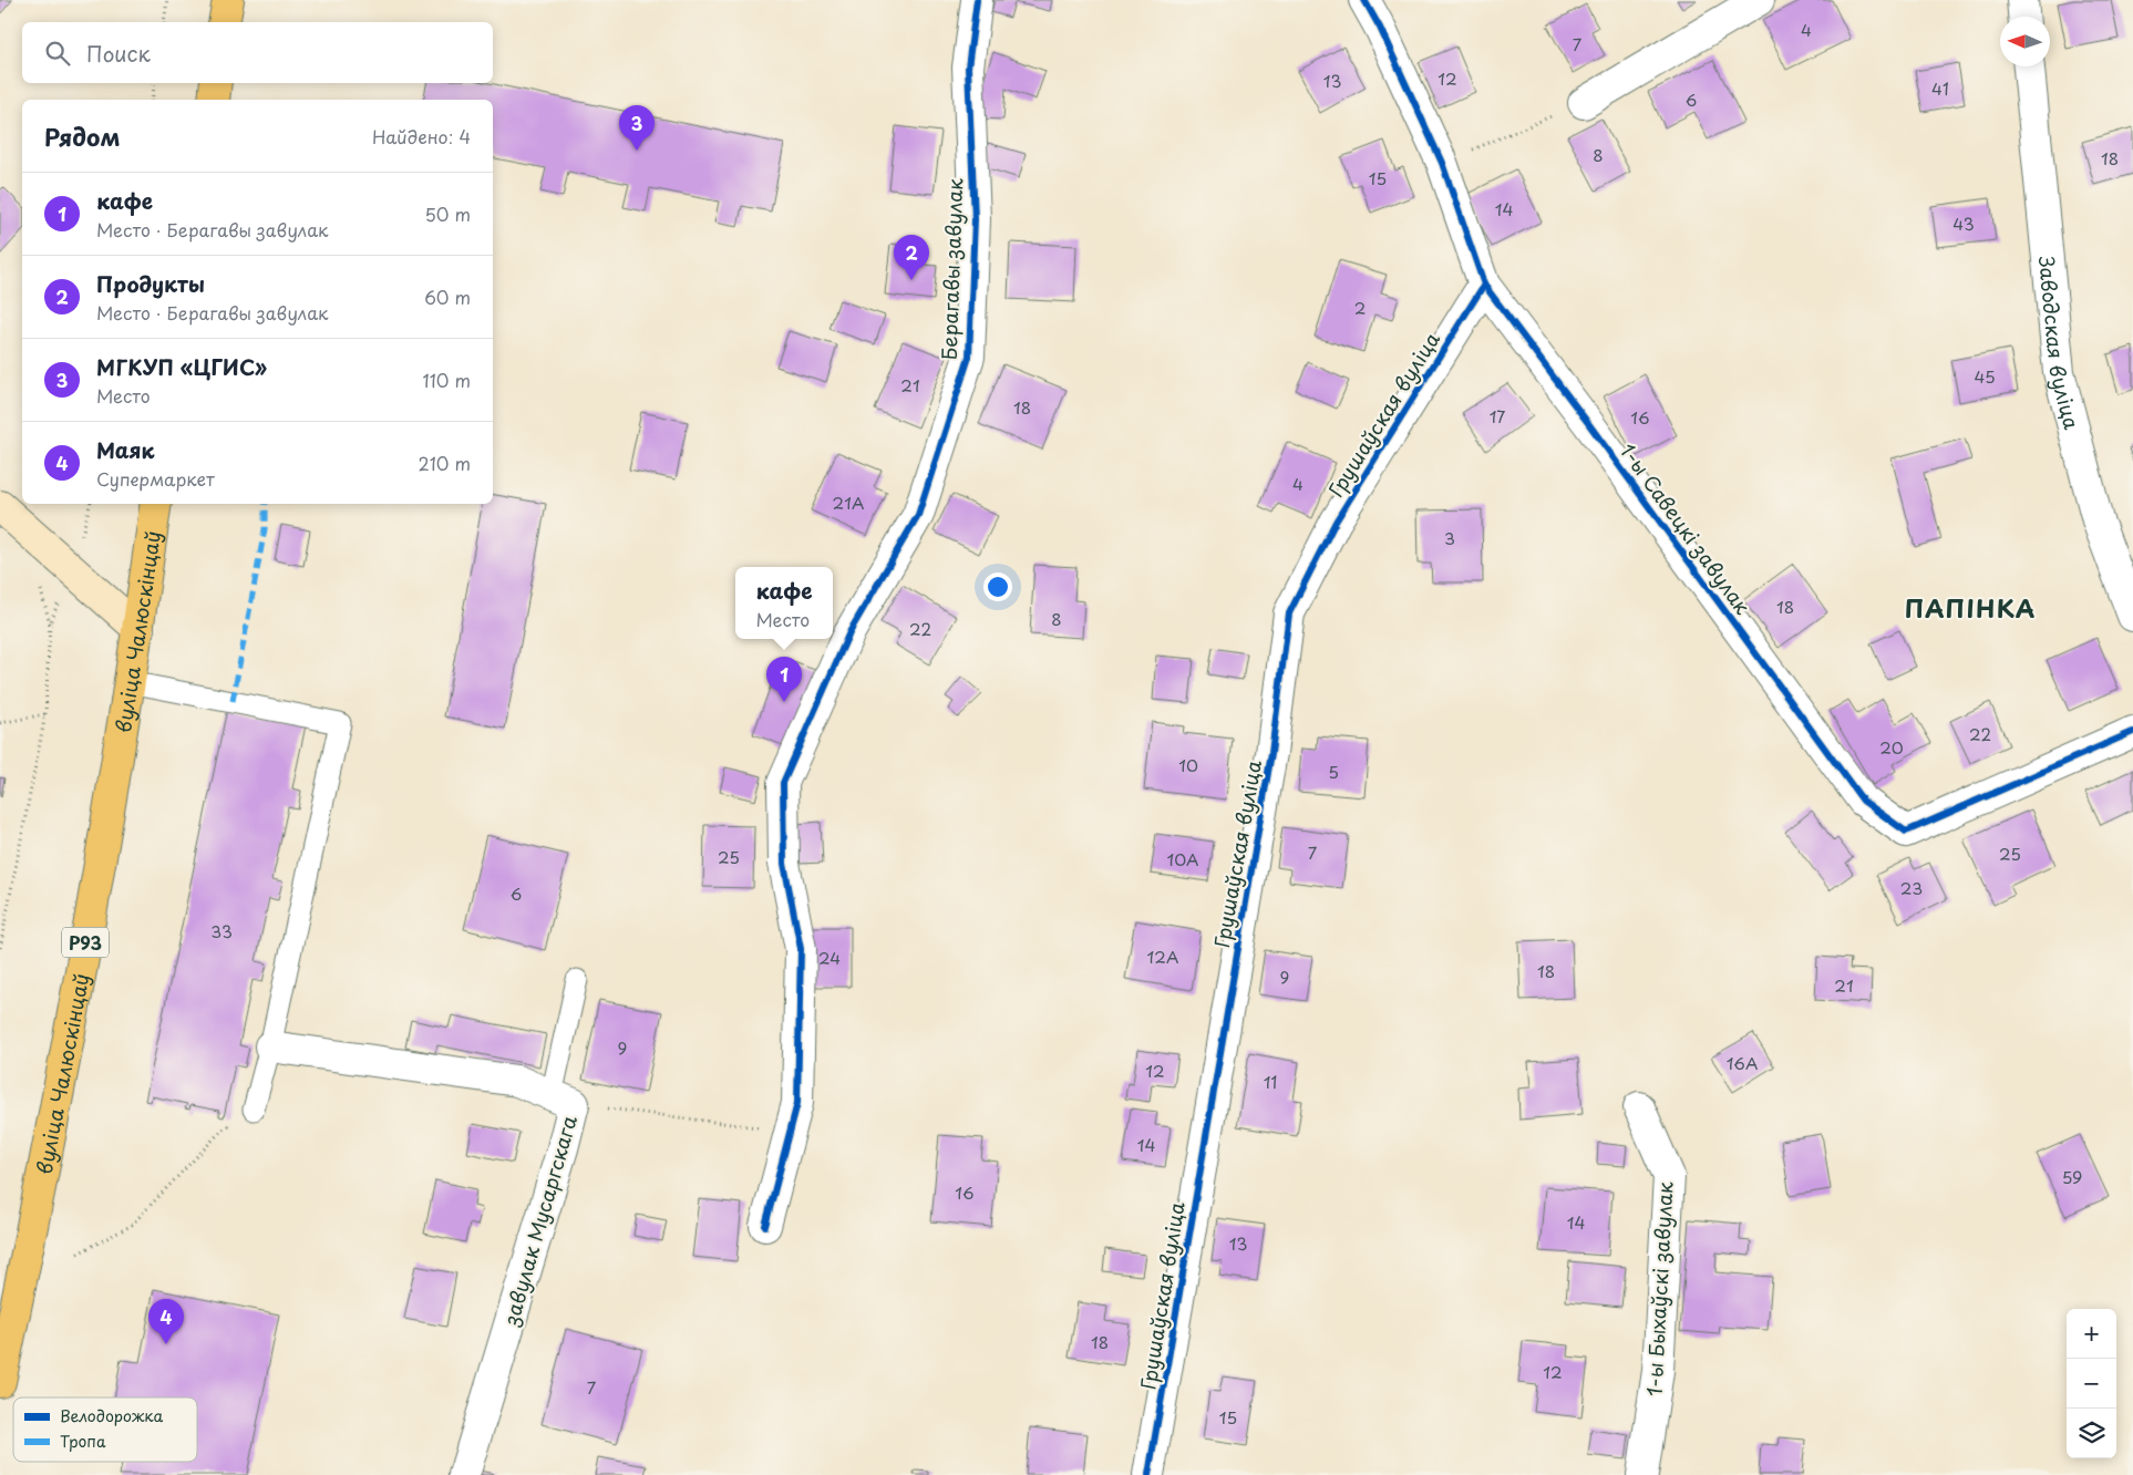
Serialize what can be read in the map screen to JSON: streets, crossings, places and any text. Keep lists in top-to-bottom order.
{
  "streets": {
    "main road": ["вуліца Чалюскінцаў", "Р93"],
    "street": [
      "Берагавы завулак",
      "Заводская вуліца",
      "Грушаўская вуліца",
      "1-ы Савецкі завулак",
      "завулак Мусаргскага",
      "1-ы Быхаўскі завулак"
    ]
  },
  "crossings": [
    ["Грушаўская вуліца", "1-ы Савецкі завулак"]
  ],
  "districts": ["ПАПІНКА"],
  "house_numbers": [
    "4",
    "7",
    "12",
    "13",
    "41",
    "6",
    "8",
    "18",
    "15",
    "14",
    "43",
    "2",
    "45",
    "21",
    "18",
    "17",
    "16",
    "4",
    "21А",
    "3",
    "18",
    "8",
    "22",
    "22",
    "20",
    "10",
    "5",
    "7",
    "25",
    "25",
    "10А",
    "23",
    "6",
    "33",
    "12А",
    "24",
    "18",
    "9",
    "21",
    "9",
    "16А",
    "12",
    "11",
    "14",
    "59",
    "16",
    "14",
    "13",
    "18",
    "12",
    "7",
    "15"
  ],
  "legend": ["Велодорожка", "Тропа"],
  "north": "left",
  "page": {
    "search": "Поиск",
    "heading": ["Рядом", "Найдено: 4"],
    "pins": [
      "3",
      "2",
      "1",
      "4"
    ],
    "list": [
      {
        "mark": "1",
        "name": "кафе",
        "note": "Место · Берагавы завулак",
        "value": "50 m"
      },
      {
        "mark": "2",
        "name": "Продукты",
        "note": "Место · Берагавы завулак",
        "value": "60 m"
      },
      {
        "mark": "3",
        "name": "МГКУП «ЦГИС»",
        "note": "Место",
        "value": "110 m"
      },
      {
        "mark": "4",
        "name": "Маяк",
        "note": "Супермаркет",
        "value": "210 m"
      }
    ],
    "popup": ["кафе", "Место"],
    "map_buttons": ["+", "−"]
  }
}
